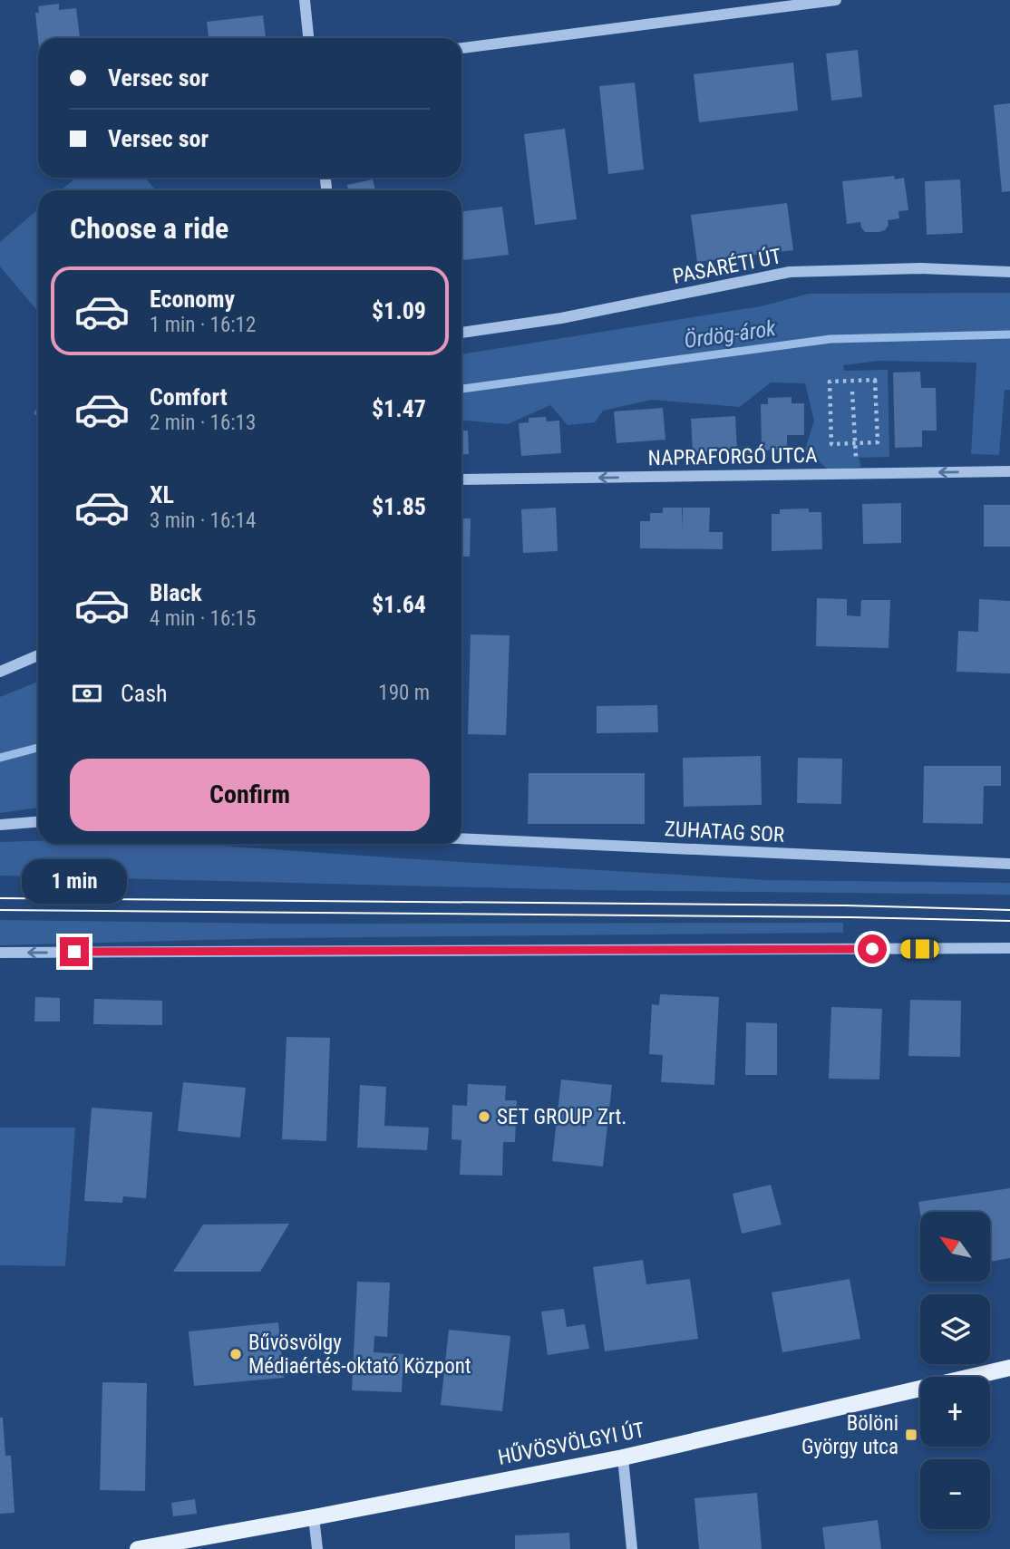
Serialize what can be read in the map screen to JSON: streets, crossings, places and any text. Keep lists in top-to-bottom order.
{
  "streets": {
    "main road": ["HŰVÖSVÖLGYI ÚT"],
    "street": ["PASARÉTI ÚT", "NAPRAFORGÓ UTCA", "ZUHATAG SOR"]
  },
  "one_way": ["NAPRAFORGÓ UTCA"],
  "water": ["Ördög-árok"],
  "places": {
    "other": ["SET GROUP Zrt.", "Bűvösvölgy Médiaértés-oktató Központ"],
    "transit": ["Bölöni György utca"]
  },
  "north": "top left",
  "page": {
    "banner": ["Versec sor", "Versec sor"],
    "heading": "Choose a ride",
    "list": [
      {
        "name": "Economy",
        "note": "1 min · 16:12",
        "value": "$1.09"
      },
      {
        "name": "Comfort",
        "note": "2 min · 16:13",
        "value": "$1.47"
      },
      {
        "name": "XL",
        "note": "3 min · 16:14",
        "value": "$1.85"
      },
      {
        "name": "Black",
        "note": "4 min · 16:15",
        "value": "$1.64"
      }
    ],
    "pay": ["Cash", "190 m"],
    "buttons": "Confirm",
    "bubble": "1 min",
    "map_buttons": ["+", "−"]
  }
}
